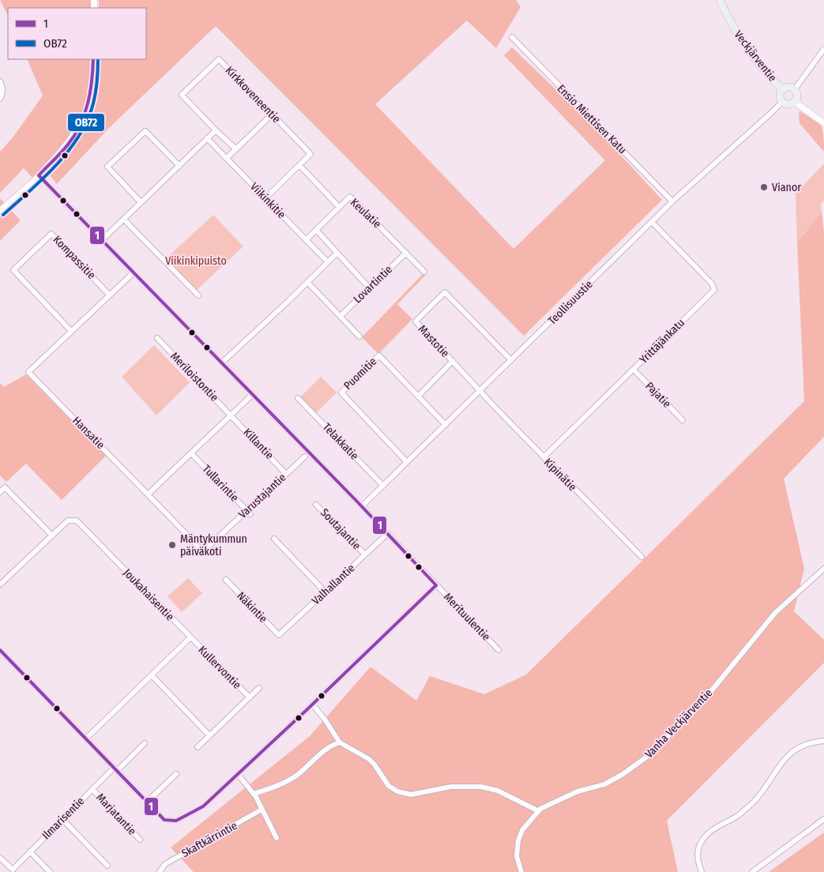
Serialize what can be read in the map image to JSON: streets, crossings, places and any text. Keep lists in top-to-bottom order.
{
  "streets": {
    "main road": ["Veckjärventie"],
    "street": [
      "Kirkkoveneentie",
      "Ensio Miettisen Katu",
      "Viikinkitie",
      "Keulatie",
      "Kompassitie",
      "Lovartintie",
      "Teollisuustie",
      "Mastotie",
      "Yrittäjänkatu",
      "Puomitie",
      "Meriloistontie",
      "Pajatie",
      "Hansatie",
      "Telakkatie",
      "Killantie",
      "Kipinätie",
      "Tullarintie",
      "Varustajantie",
      "Soutajantie",
      "Valhallantie",
      "Joukahaisentie",
      "Näkintie",
      "Merituulentie",
      "Kullervontie",
      "Vanha Veckjärventie",
      "Marjatantie",
      "Ilmarisentie",
      "Skaftkärrintie"
    ]
  },
  "crossings": [
    ["Veckjärventie", "Teollisuustie"],
    ["Ensio Miettisen Katu", "Teollisuustie"],
    ["Viikinkitie", "Keulatie"],
    ["Keulatie", "Lovartintie"],
    ["Kompassitie", "Hansatie"],
    ["Teollisuustie", "Mastotie"],
    ["Teollisuustie", "Yrittäjänkatu"],
    ["Teollisuustie", "Puomitie"],
    ["Teollisuustie", "Telakkatie"],
    ["Teollisuustie", "Kipinätie"],
    ["Teollisuustie", "Merituulentie"],
    ["Mastotie", "Kipinätie"],
    ["Yrittäjänkatu", "Pajatie"],
    ["Yrittäjänkatu", "Kipinätie"],
    ["Meriloistontie", "Killantie"],
    ["Hansatie", "Varustajantie"],
    ["Hansatie", "Merituulentie"],
    ["Killantie", "Varustajantie"],
    ["Tullarintie", "Varustajantie"],
    ["Soutajantie", "Valhallantie"],
    ["Valhallantie", "Näkintie"],
    ["Valhallantie", "Merituulentie"],
    ["Joukahaisentie", "Kullervontie"],
    ["Marjatantie", "Ilmarisentie"]
  ],
  "parks": ["Viikinkipuisto"],
  "places": ["Vianor", "Mäntykummun päiväkoti"],
  "lines": ["transit line 1", "transit line OB72"],
  "legend": ["1", "OB72"]
}
